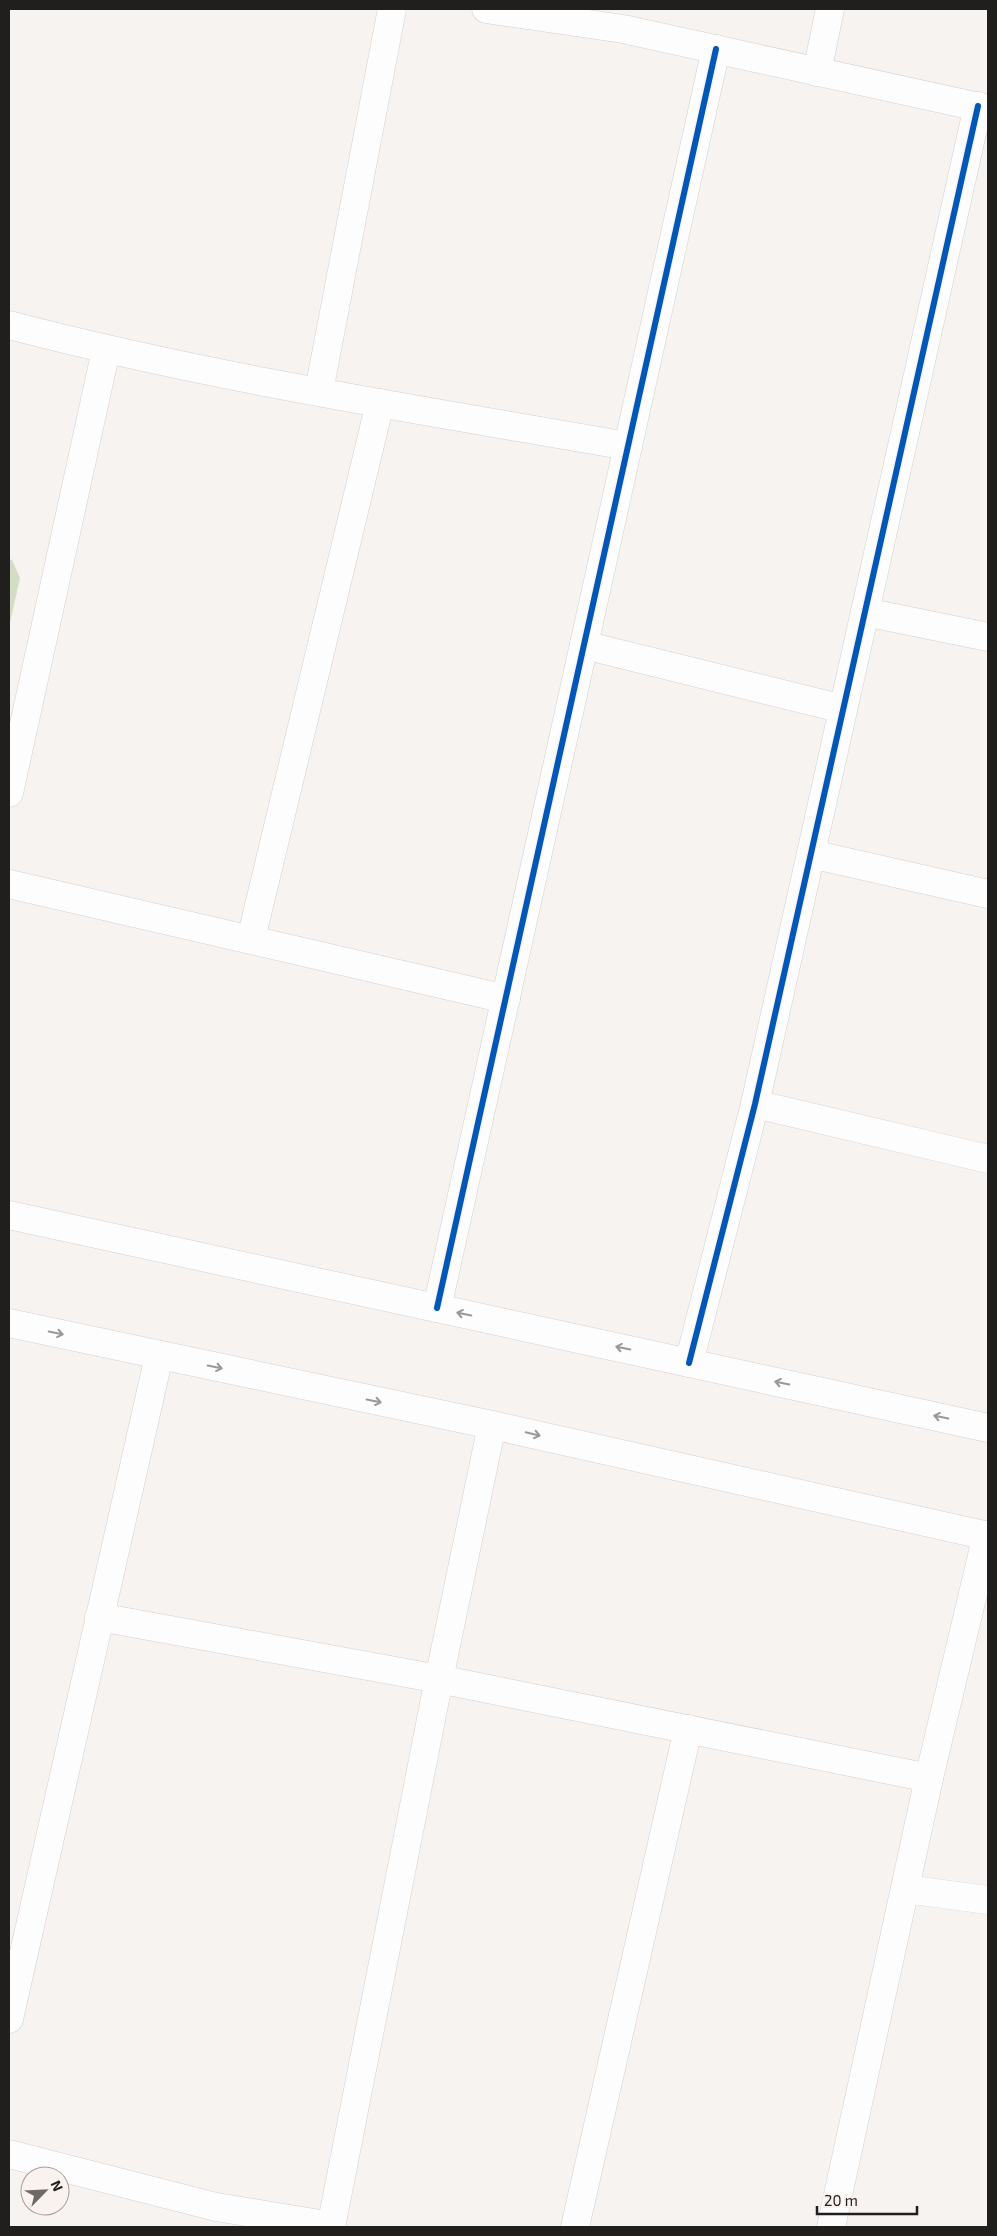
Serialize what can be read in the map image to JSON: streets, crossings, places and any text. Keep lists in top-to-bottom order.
{
  "scale_bar": "20 m",
  "north": "top right"
}
